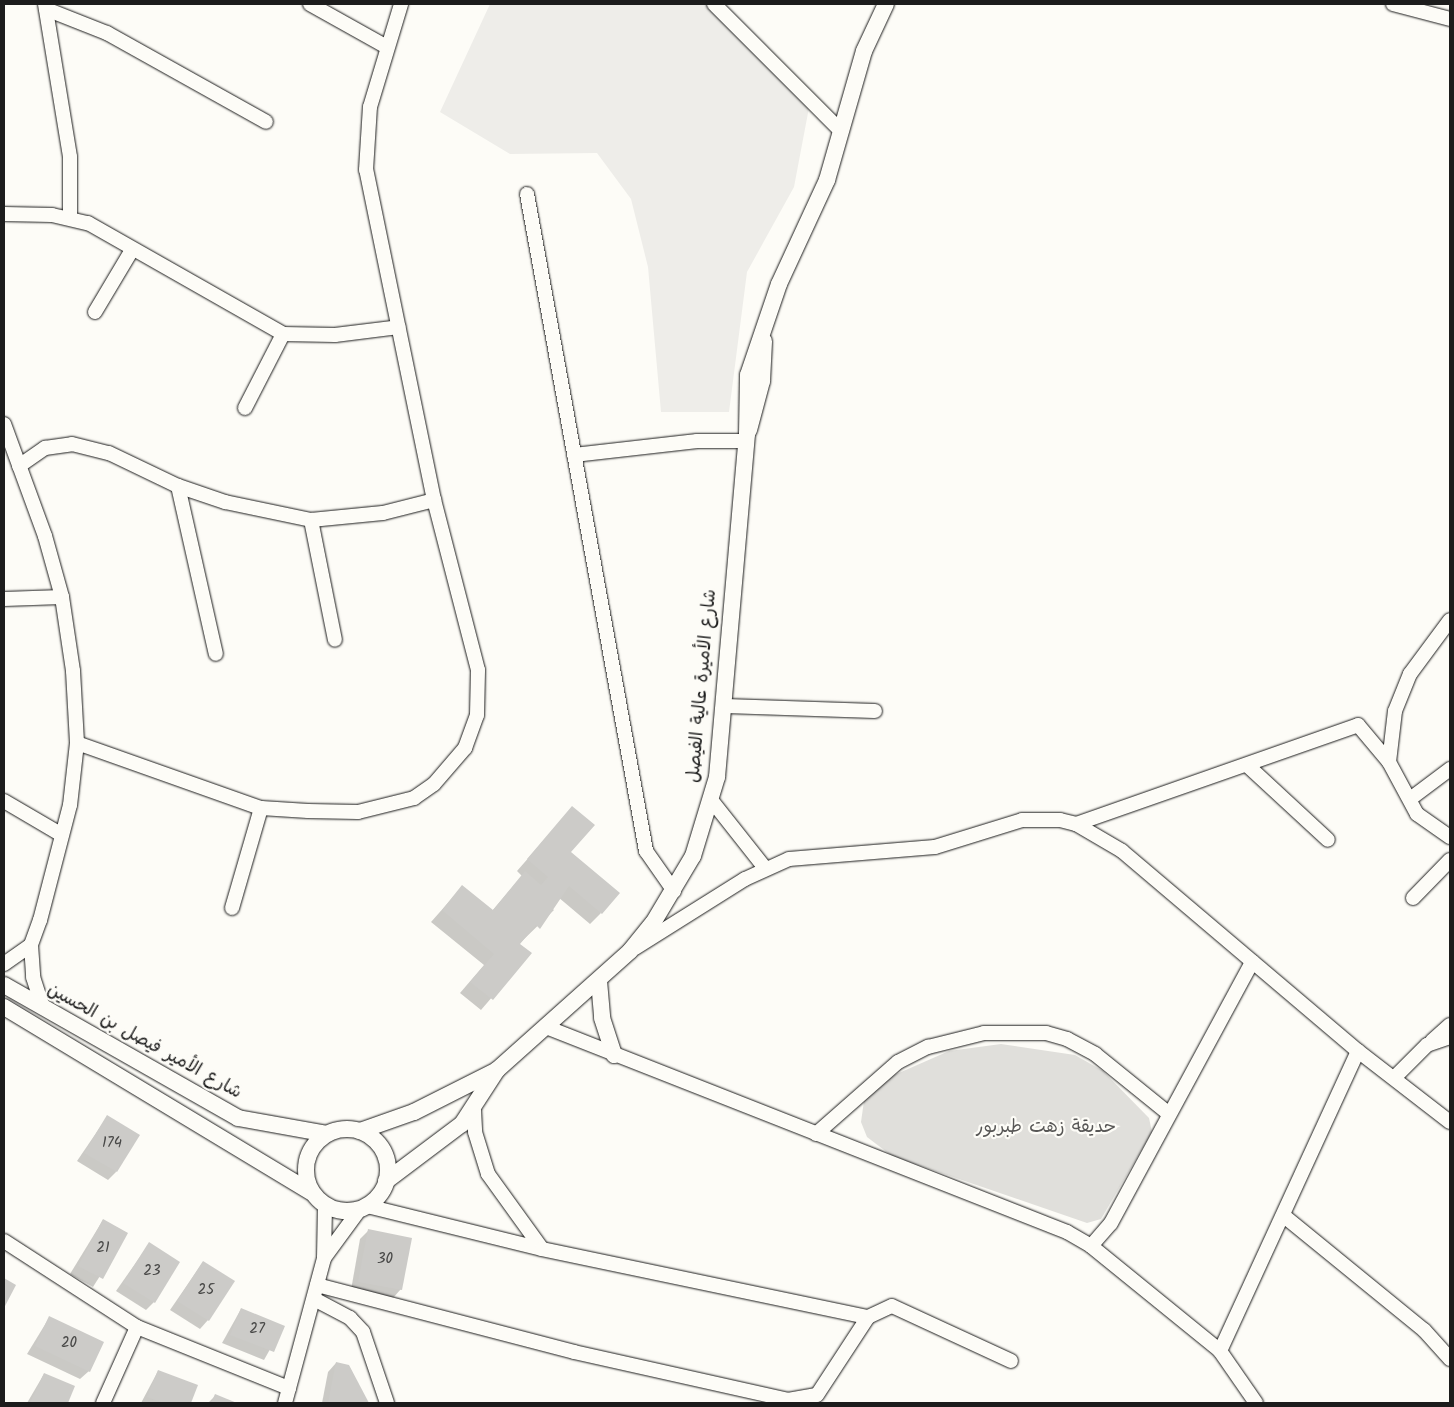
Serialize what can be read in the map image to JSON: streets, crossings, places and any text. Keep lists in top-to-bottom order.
{
  "streets": {
    "street": ["شارع الأميرة عالية الفيصل", "شارع الأمير فيصل بن الحسين"]
  },
  "crossings": [
    ["شارع الأميرة عالية الفيصل", "شارع الأمير فيصل بن الحسين"]
  ],
  "parks": ["حديقة زهت طبربور"],
  "house_numbers": [
    "174",
    "21",
    "30",
    "23",
    "25",
    "27",
    "20"
  ]
}
